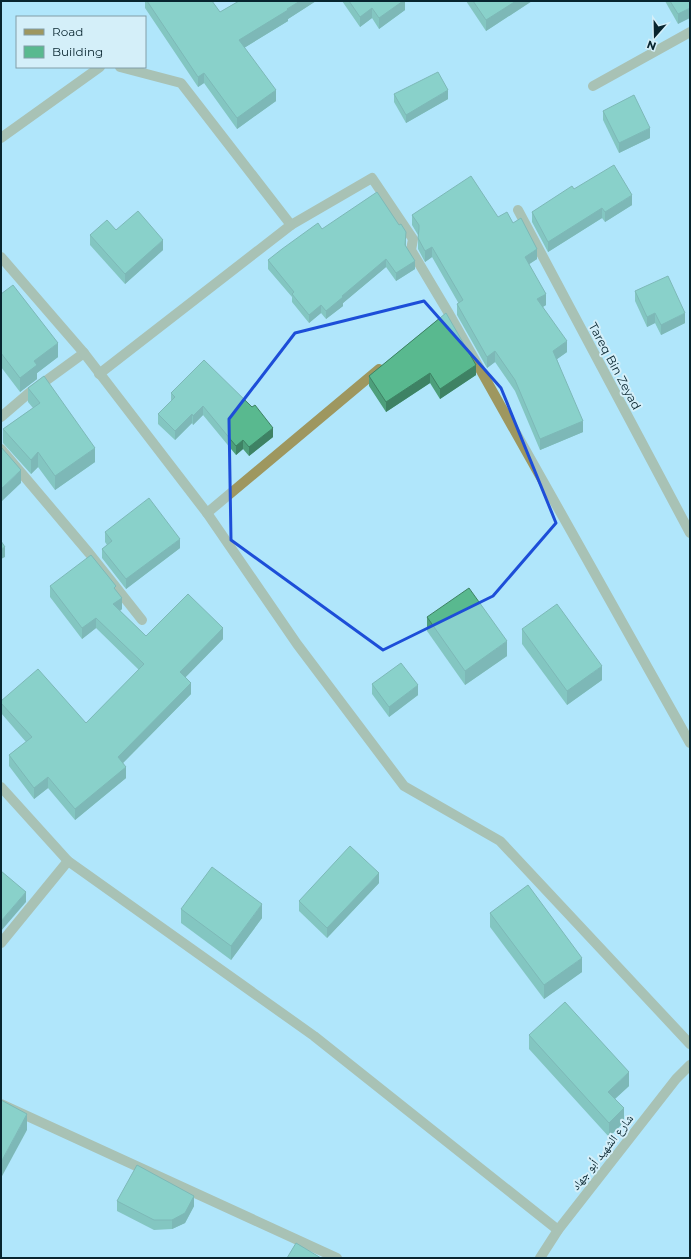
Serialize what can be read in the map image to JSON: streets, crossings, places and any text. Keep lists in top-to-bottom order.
{
  "streets": {
    "street": ["Tareq Bin Zeyad", "شارع الشهيد أبو جهاد"]
  },
  "legend": ["Road", "Building"],
  "north": "bottom"
}
